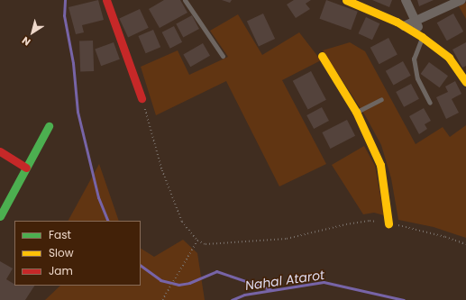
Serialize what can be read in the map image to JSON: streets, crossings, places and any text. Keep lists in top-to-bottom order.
{
  "water": ["Nahal Atarot"],
  "legend": ["Fast", "Slow", "Jam"],
  "north": "bottom left"
}
